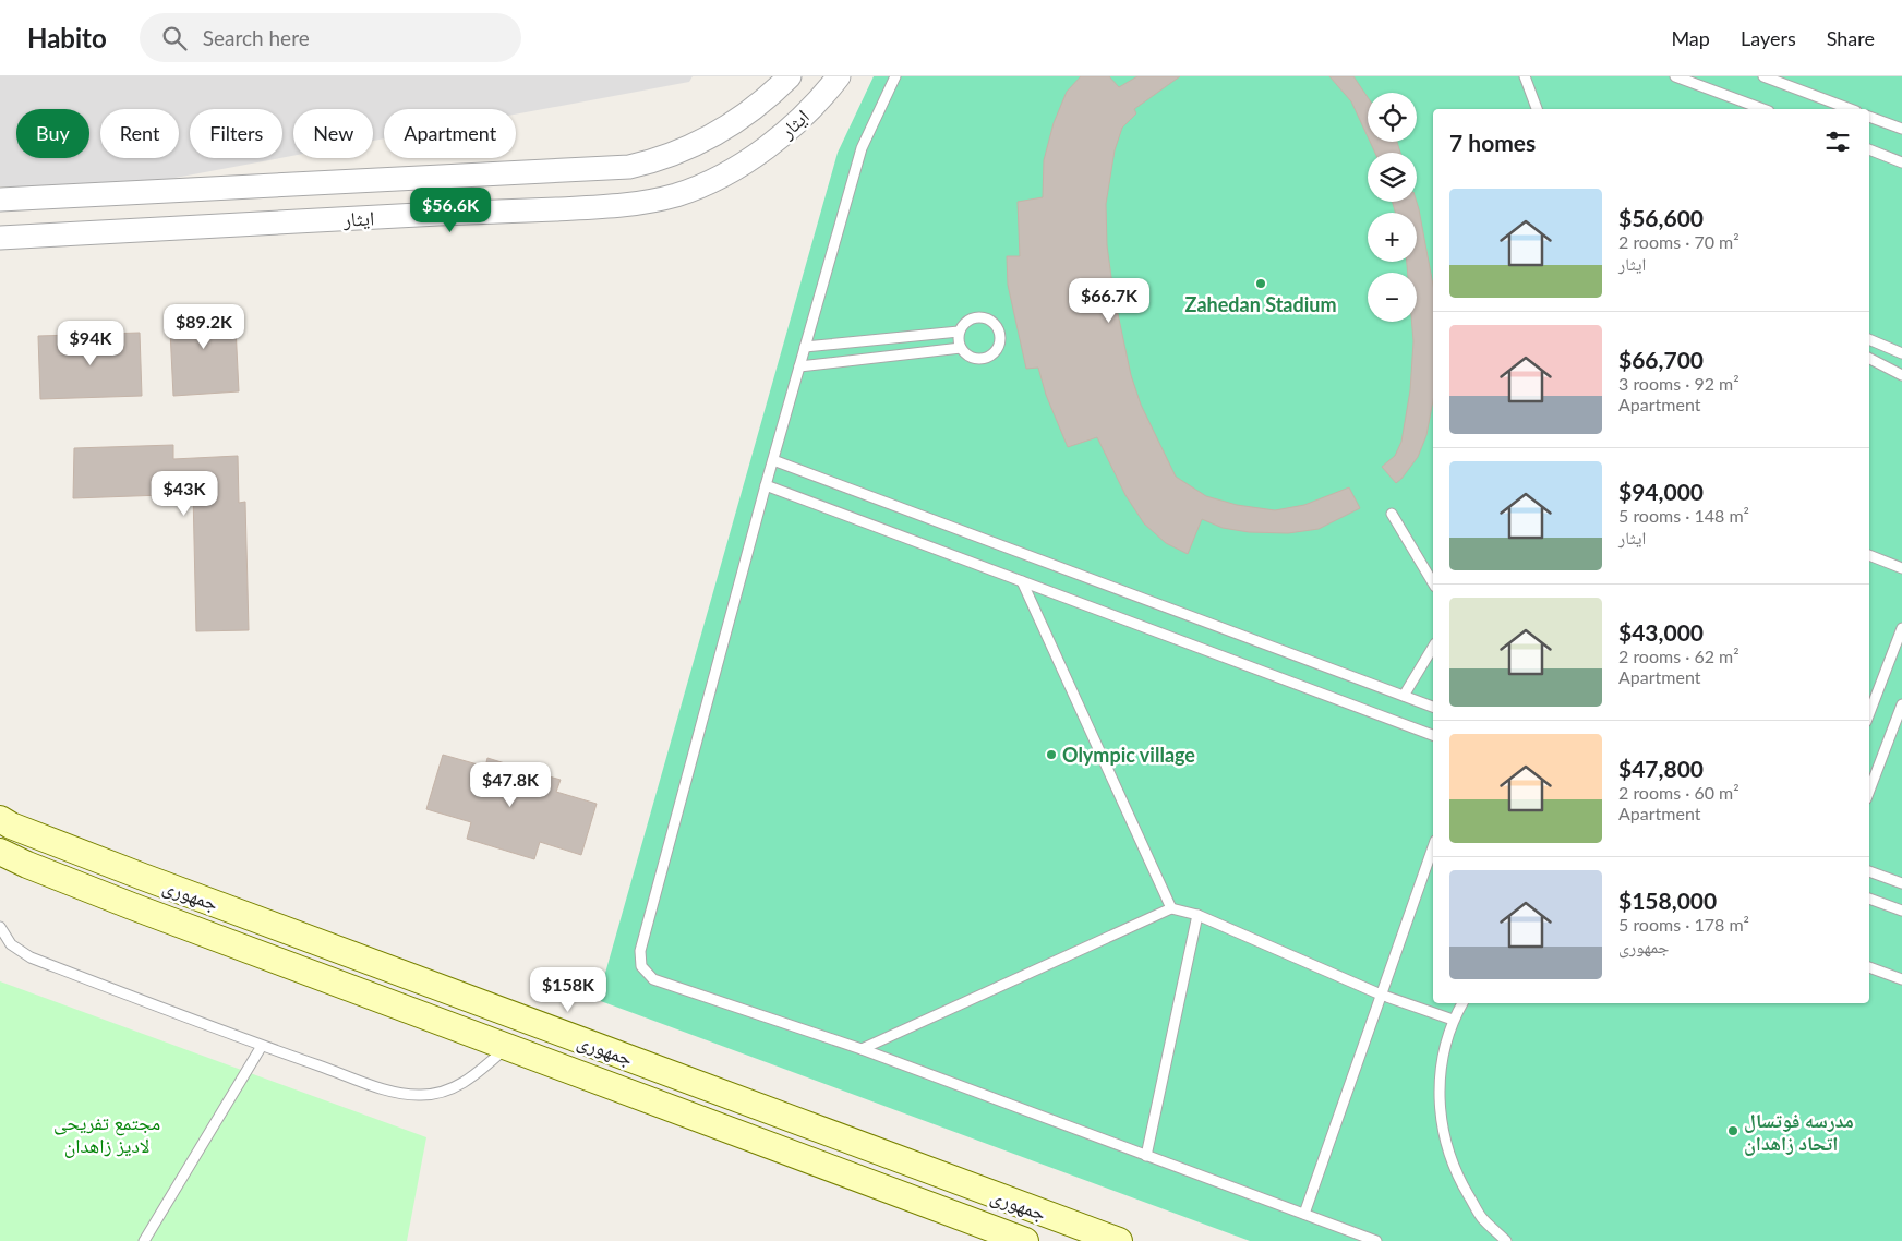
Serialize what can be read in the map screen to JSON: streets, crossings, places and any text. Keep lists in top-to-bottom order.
{
  "streets": {
    "main road": ["جمهوری"],
    "street": ["ایثار"]
  },
  "parks": ["مجتمع تفریحی لادیز زاهدان"],
  "places": ["Zahedan Stadium", "Olympic village", "مدرسه فوتسال اتحاد زاهدان"],
  "page": {
    "header": "Habito",
    "search": "Search here",
    "nav": ["Map", "Layers", "Share"],
    "map_buttons": ["+", "−"],
    "chip": [
      "Buy",
      "Rent",
      "Filters",
      "New",
      "Apartment"
    ],
    "heading": "7 homes",
    "list": [
      {
        "name": "$56,600",
        "note": "2 rooms · 70 m² · ایثار"
      },
      {
        "name": "$66,700",
        "note": "3 rooms · 92 m² · Apartment"
      },
      {
        "name": "$94,000",
        "note": "5 rooms · 148 m² · ایثار"
      },
      {
        "name": "$43,000",
        "note": "2 rooms · 62 m² · Apartment"
      },
      {
        "name": "$47,800",
        "note": "2 rooms · 60 m² · Apartment"
      },
      {
        "name": "$158,000",
        "note": "5 rooms · 178 m² · جمهوری"
      }
    ],
    "price": [
      "$56.6K",
      "$66.7K",
      "$89.2K",
      "$94K",
      "$43K",
      "$47.8K",
      "$158K"
    ]
  }
}
